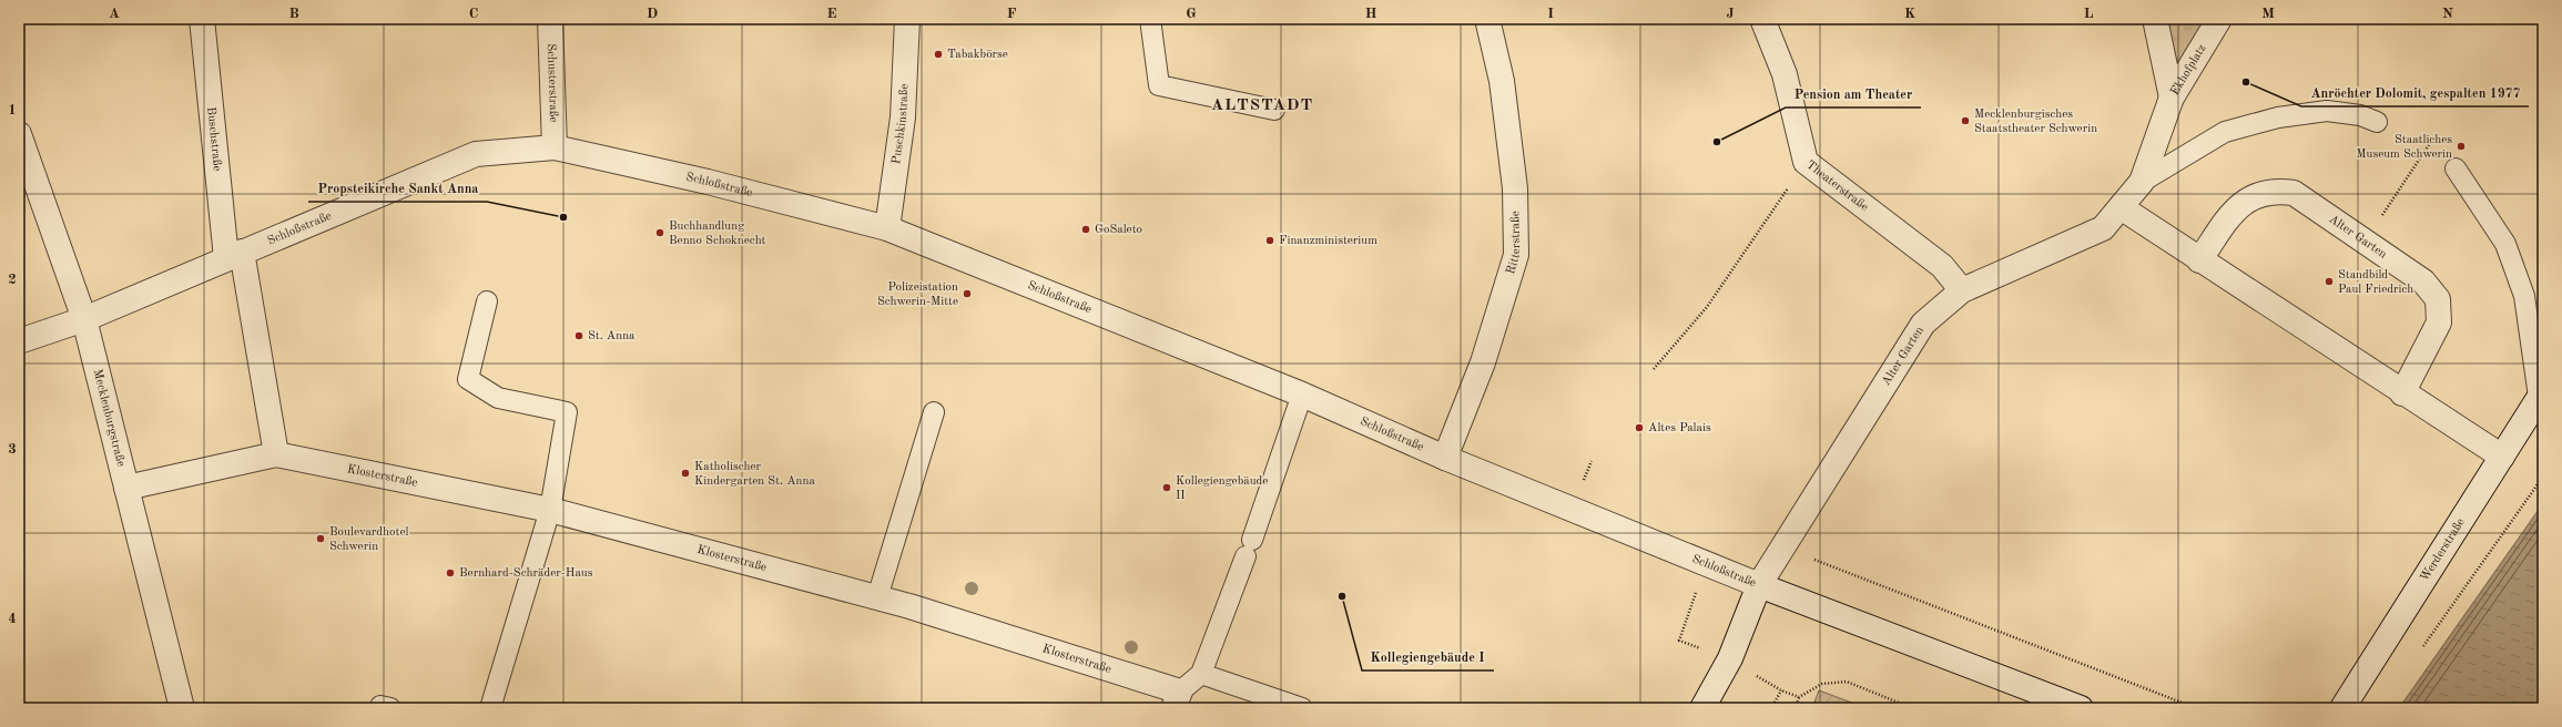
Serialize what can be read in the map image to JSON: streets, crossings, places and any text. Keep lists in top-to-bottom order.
{
  "streets": {
    "street": [
      "Ekhofplatz",
      "Schusterstraße",
      "Puschkinstraße",
      "Buschstraße",
      "Schloßstraße",
      "Theaterstraße",
      "Alter Garten",
      "Ritterstraße",
      "Mecklenburgstraße",
      "Klosterstraße",
      "Werderstraße"
    ]
  },
  "crossings": [
    ["Ekhofplatz", "Alter Garten"],
    ["Schusterstraße", "Schloßstraße"],
    ["Puschkinstraße", "Schloßstraße"],
    ["Buschstraße", "Schloßstraße"],
    ["Schloßstraße", "Alter Garten"],
    ["Schloßstraße", "Ritterstraße"],
    ["Schloßstraße", "Mecklenburgstraße"],
    ["Theaterstraße", "Alter Garten"],
    ["Mecklenburgstraße", "Klosterstraße"]
  ],
  "districts": ["ALTSTADT"],
  "places": [
    "Tabakbörse",
    "Anröchter Dolomit, gespalten 1977",
    "Mecklenburgisches Staatstheater Schwerin",
    "Pension am Theater",
    "Staatliches Museum Schwerin",
    "Propsteikirche Sankt Anna",
    "GoSaleto",
    "Buchhandlung Benno Schoknecht",
    "Finanzministerium",
    "Standbild Paul Friedrich",
    "Polizeistation Schwerin-Mitte",
    "St. Anna",
    "Altes Palais",
    "Katholischer Kindergarten St. Anna",
    "Kollegiengebäude II",
    "Boulevardhotel Schwerin",
    "Bernhard-Schräder-Haus",
    "Kollegiengebäude I"
  ],
  "grid": {
    "columns": [
      "A",
      "B",
      "C",
      "D",
      "E",
      "F",
      "G",
      "H",
      "I",
      "J",
      "K",
      "L",
      "M",
      "N"
    ],
    "rows": [
      "1",
      "2",
      "3",
      "4"
    ]
  }
}
